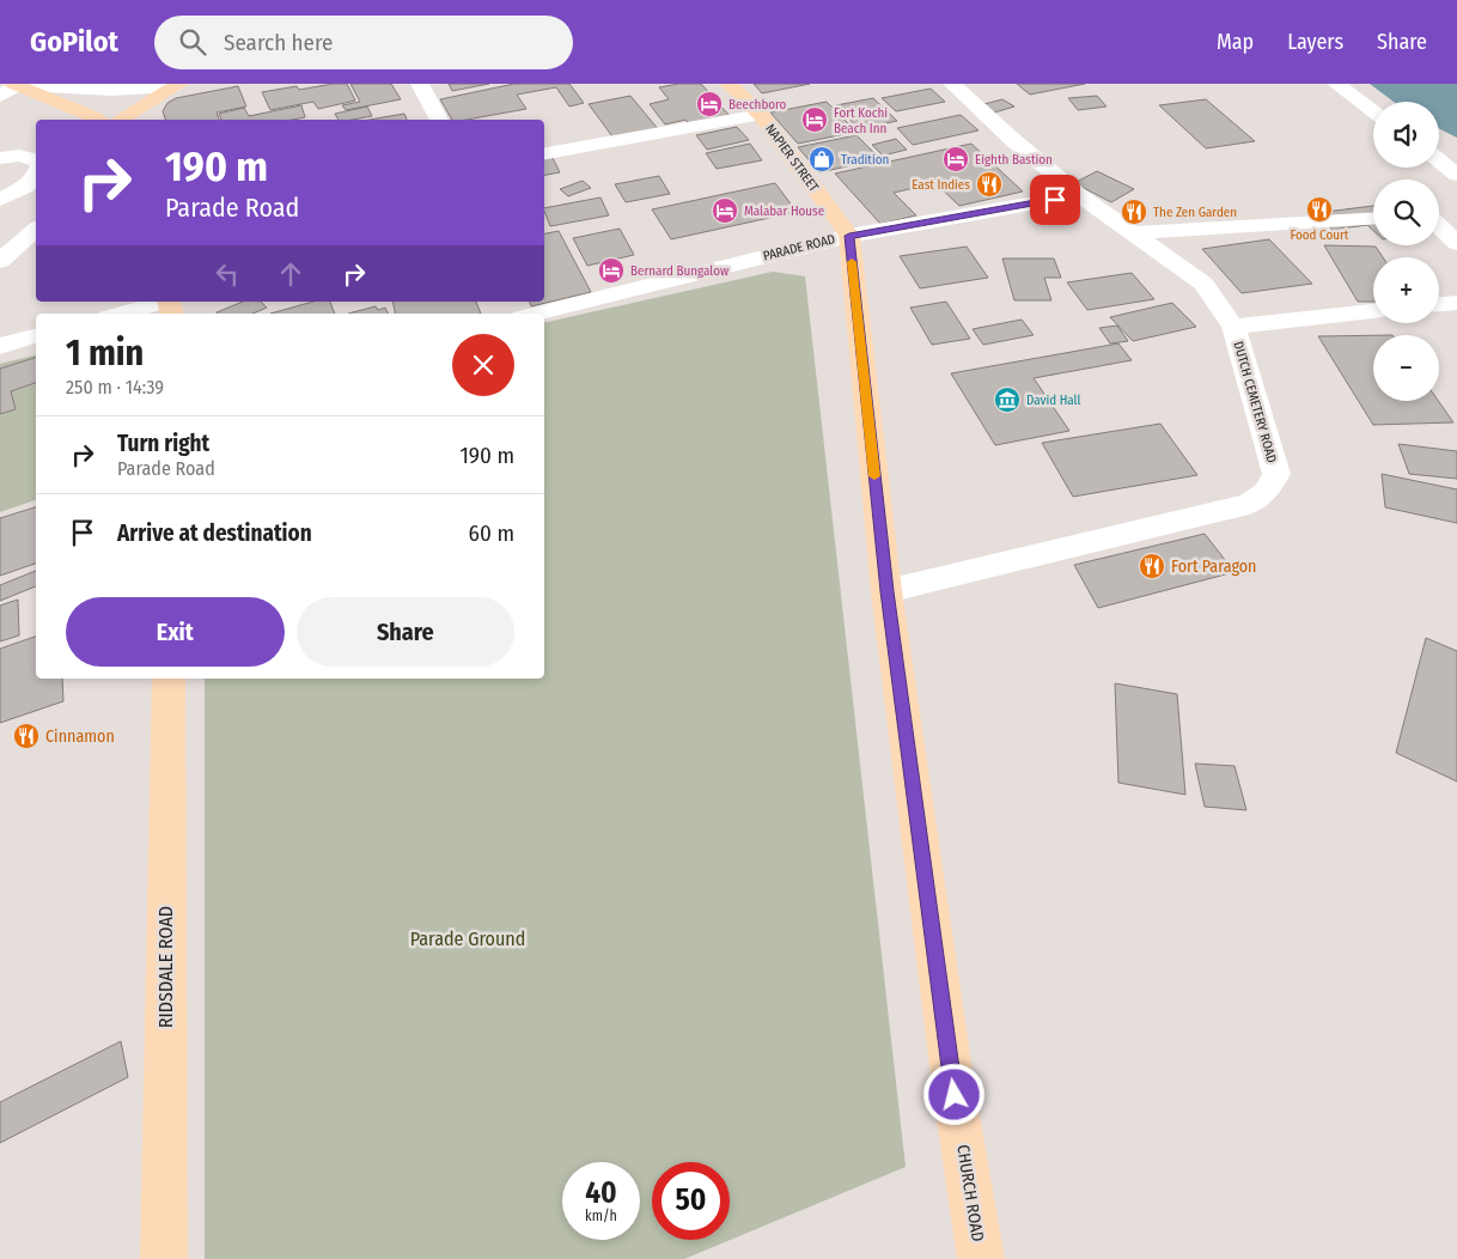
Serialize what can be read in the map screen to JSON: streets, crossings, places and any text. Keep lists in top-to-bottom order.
{
  "streets": {
    "main road": ["NAPIER STREET", "RIDSDALE ROAD", "CHURCH ROAD"],
    "street": ["PARADE ROAD", "DUTCH CEMETERY ROAD"]
  },
  "crossings": [
    ["NAPIER STREET", "PARADE ROAD"],
    ["NAPIER STREET", "CHURCH ROAD"],
    ["PARADE ROAD", "DUTCH CEMETERY ROAD"],
    ["PARADE ROAD", "CHURCH ROAD"],
    ["DUTCH CEMETERY ROAD", "CHURCH ROAD"]
  ],
  "parks": ["Parade Ground"],
  "places": {
    "hotel": [
      "Beechboro",
      "Fort Kochi Beach Inn",
      "Eighth Bastion",
      "Malabar House",
      "Bernard Bungalow"
    ],
    "shop": ["Tradition"],
    "restaurant": [
      "East Indies",
      "Food Court",
      "The Zen Garden",
      "Fort Paragon",
      "Cinnamon"
    ],
    "museum": ["David Hall"]
  },
  "page": {
    "header": "GoPilot",
    "search": "Search here",
    "nav": ["Map", "Layers", "Share"],
    "map_buttons": ["+", "−"],
    "turn": ["190 m", "Parade Road"],
    "heading": ["1 min", "250 m · 14:39"],
    "list": [
      {
        "name": "Turn right",
        "note": "Parade Road",
        "value": "190 m"
      },
      {
        "name": "Arrive at destination",
        "value": "60 m"
      }
    ],
    "buttons": ["Exit", "Share"],
    "speed": "40 km/h",
    "limit": "50"
  }
}
